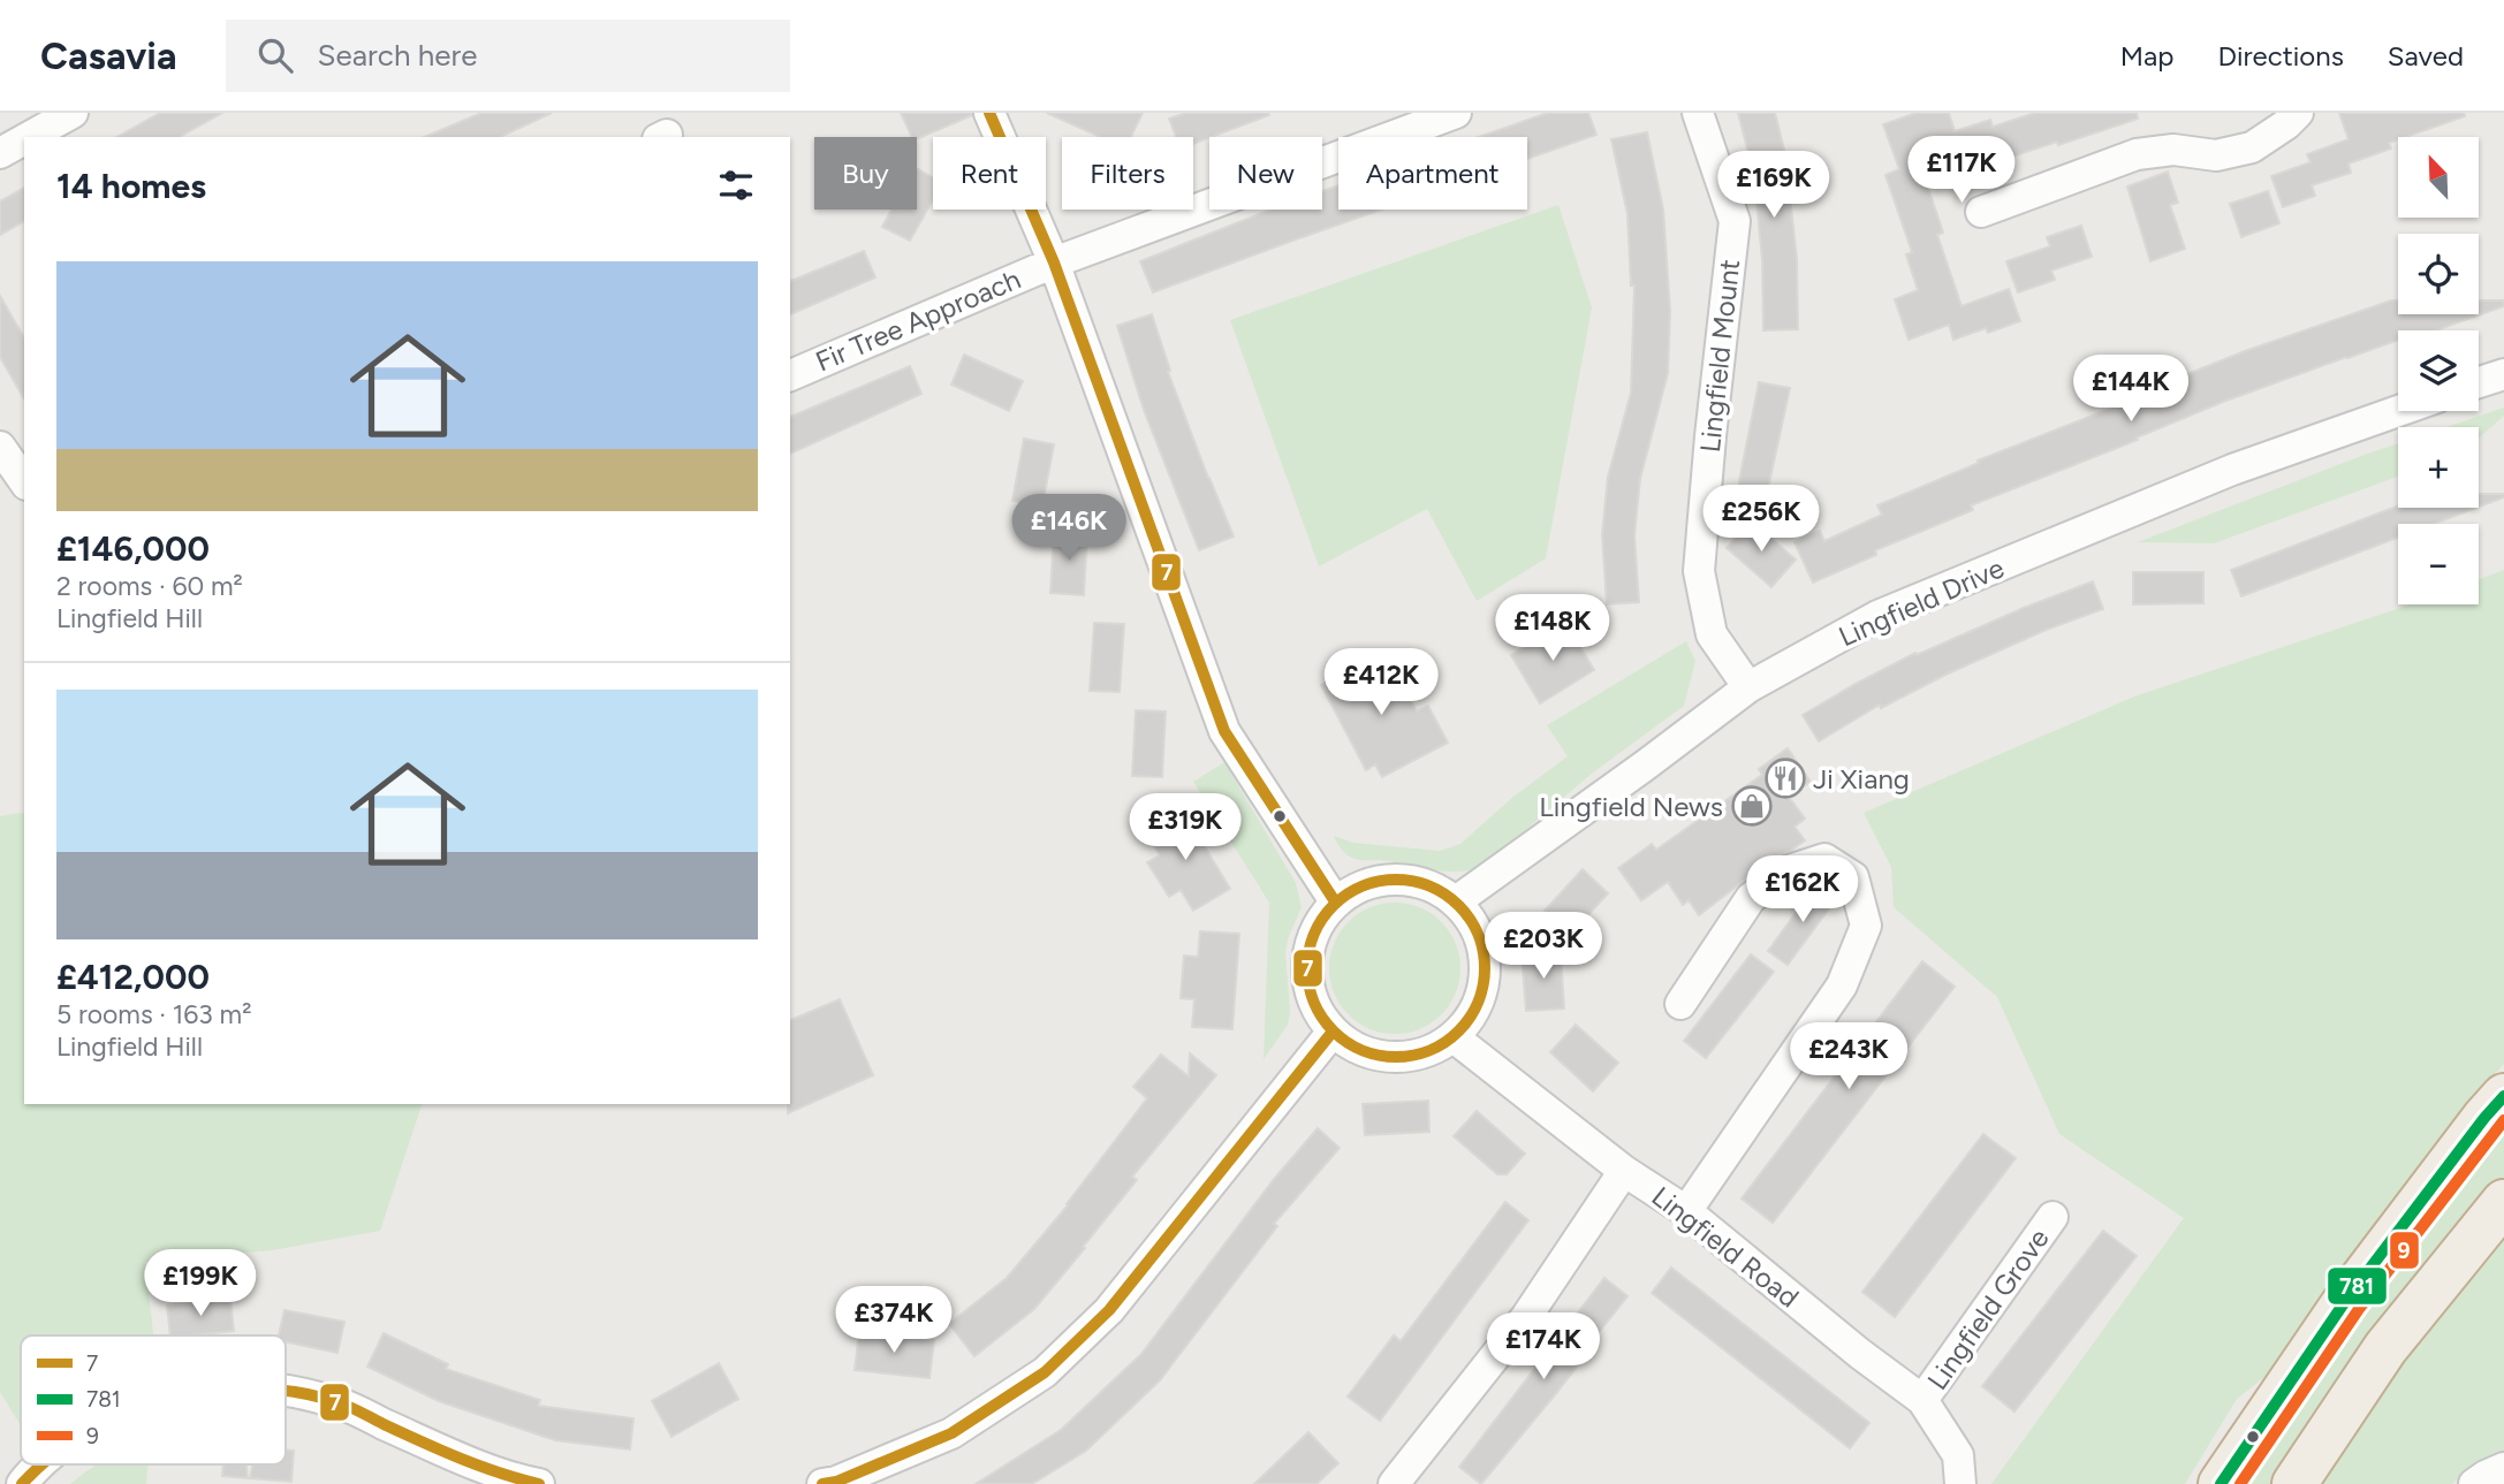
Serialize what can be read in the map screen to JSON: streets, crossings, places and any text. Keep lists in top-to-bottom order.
{
  "streets": {
    "street": [
      "Fir Tree Approach",
      "Lingfield Mount",
      "Lingfield Drive",
      "Lingfield Road",
      "Lingfield Grove"
    ]
  },
  "crossings": [
    ["Lingfield Mount", "Lingfield Drive"],
    ["Lingfield Drive", "Lingfield Road"],
    ["Lingfield Road", "Lingfield Grove"]
  ],
  "places": {
    "restaurant": ["Ji Xiang"],
    "shop": ["Lingfield News"]
  },
  "lines": ["transit line 7", "transit line 781", "transit line 9"],
  "legend": ["7", "781", "9"],
  "north": "top left",
  "page": {
    "header": "Casavia",
    "search": "Search here",
    "nav": ["Map", "Directions", "Saved"],
    "price": [
      "£117K",
      "£169K",
      "£144K",
      "£256K",
      "£146K",
      "£148K",
      "£412K",
      "£319K",
      "£162K",
      "£203K",
      "£243K",
      "£199K",
      "£374K",
      "£174K"
    ],
    "map_buttons": ["+", "−"],
    "chip": [
      "Buy",
      "Rent",
      "Filters",
      "New",
      "Apartment"
    ],
    "heading": "14 homes",
    "list": [
      {
        "name": "£146,000",
        "note": "2 rooms · 60 m² · Lingfield Hill"
      },
      {
        "name": "£412,000",
        "note": "5 rooms · 163 m² · Lingfield Hill"
      }
    ]
  }
}
